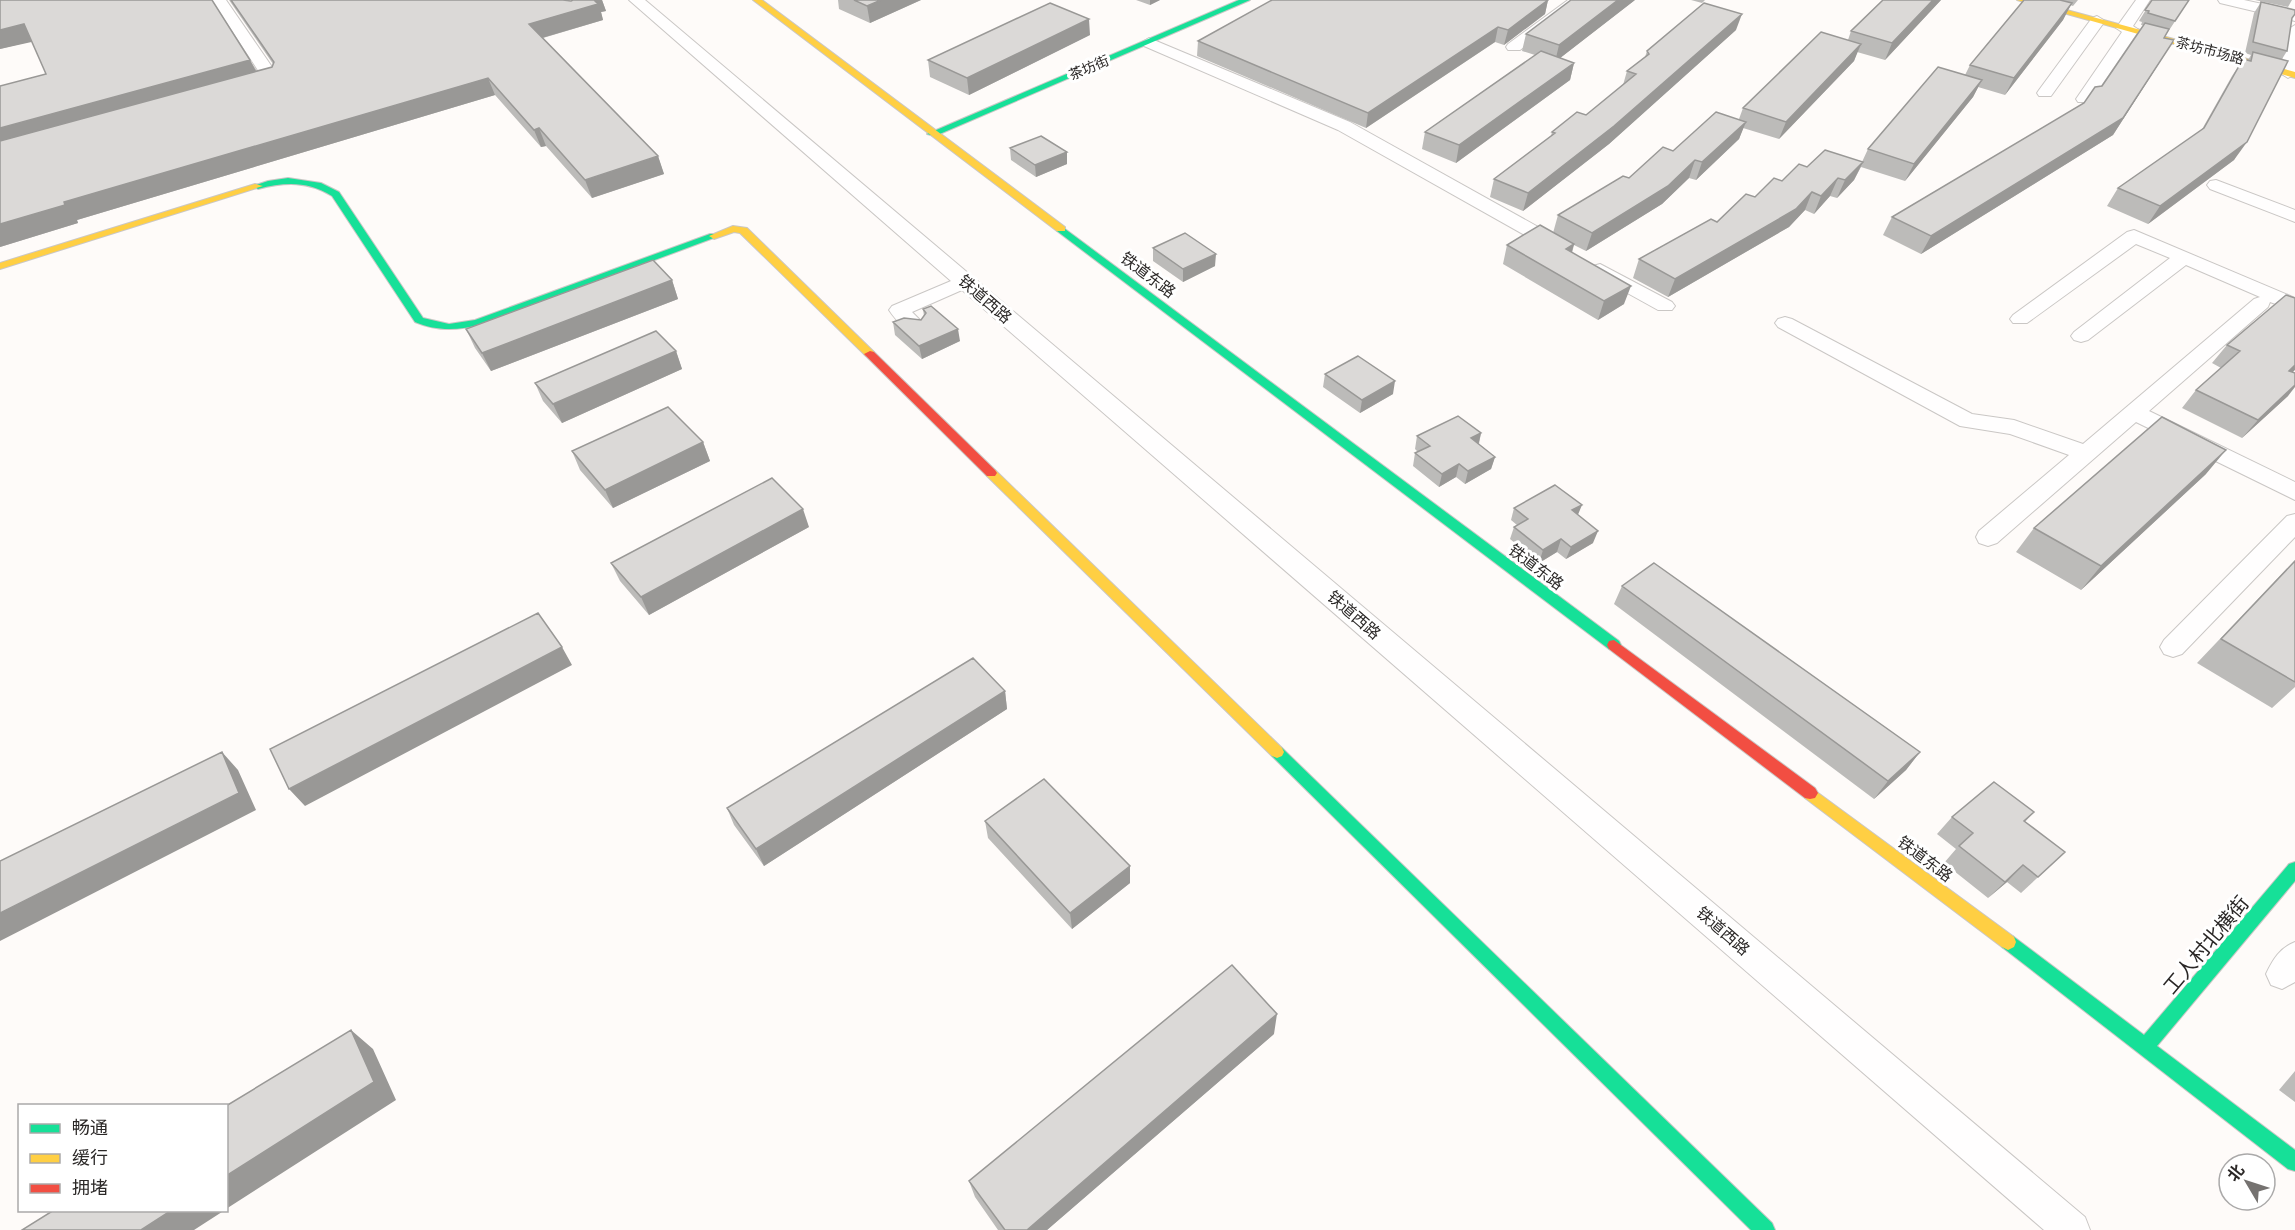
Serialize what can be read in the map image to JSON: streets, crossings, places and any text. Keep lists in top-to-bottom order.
{
  "streets": {
    "street": [
      "茶坊市场路",
      "茶坊街",
      "铁道东路",
      "铁道西路",
      "工人村北横街"
    ]
  },
  "crossings": [
    ["茶坊街", "铁道东路"],
    ["铁道东路", "工人村北横街"]
  ],
  "legend": ["畅通", "缓行", "拥堵"],
  "north": "top left"
}
